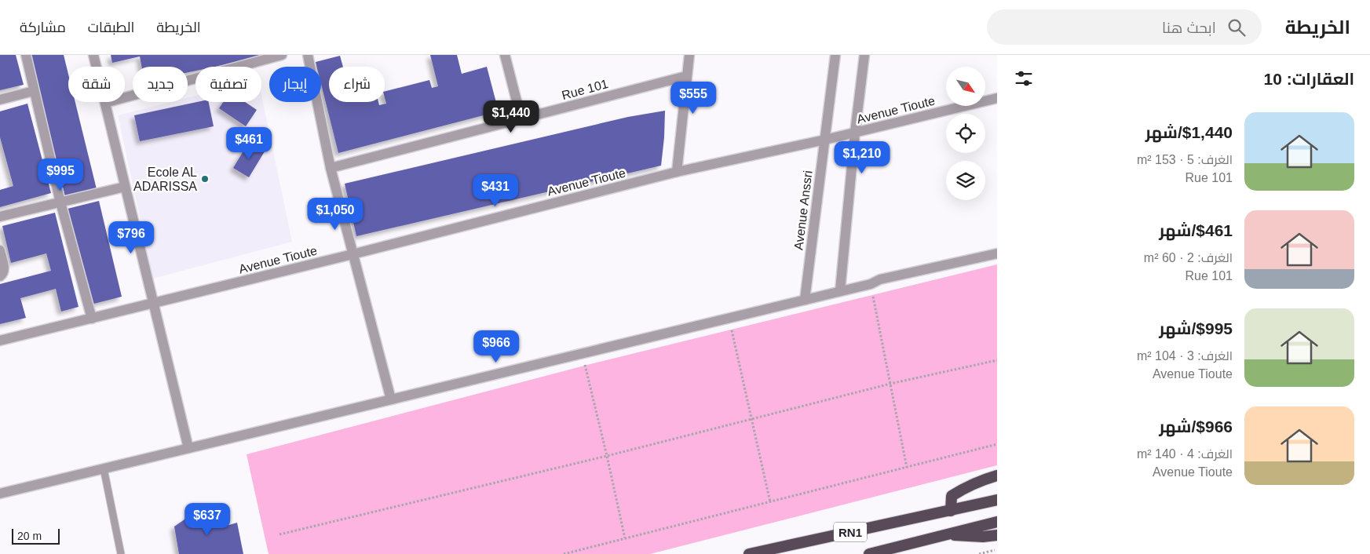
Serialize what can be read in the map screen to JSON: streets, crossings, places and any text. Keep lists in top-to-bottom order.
{
  "streets": {
    "highway": ["RN1"],
    "street": ["Rue 101", "Avenue Tioute", "Avenue Anssri"]
  },
  "crossings": [
    ["Avenue Tioute", "Avenue Anssri"]
  ],
  "places": ["Ecole AL ADARISSA"],
  "scale_bar": "20 m",
  "north": "bottom right",
  "page": {
    "header": "الخريطة",
    "search": "ابحث هنا",
    "nav": ["الخريطة", "الطبقات", "مشاركة"],
    "heading": "العقارات: 10",
    "chip": [
      "شراء",
      "إيجار",
      "تصفية",
      "جديد",
      "شقة"
    ],
    "price": [
      "$555",
      "$1,440",
      "$461",
      "$1,210",
      "$995",
      "$431",
      "$1,050",
      "$796",
      "$966",
      "$637"
    ],
    "list": [
      {
        "name": "$1,440/شهر",
        "note": "الغرف: 5 · 153 m² · Rue 101"
      },
      {
        "name": "$461/شهر",
        "note": "الغرف: 2 · 60 m² · Rue 101"
      },
      {
        "name": "$995/شهر",
        "note": "الغرف: 3 · 104 m² · Avenue Tioute"
      },
      {
        "name": "$966/شهر",
        "note": "الغرف: 4 · 140 m² · Avenue Tioute"
      }
    ],
    "scale": "20 m"
  }
}
